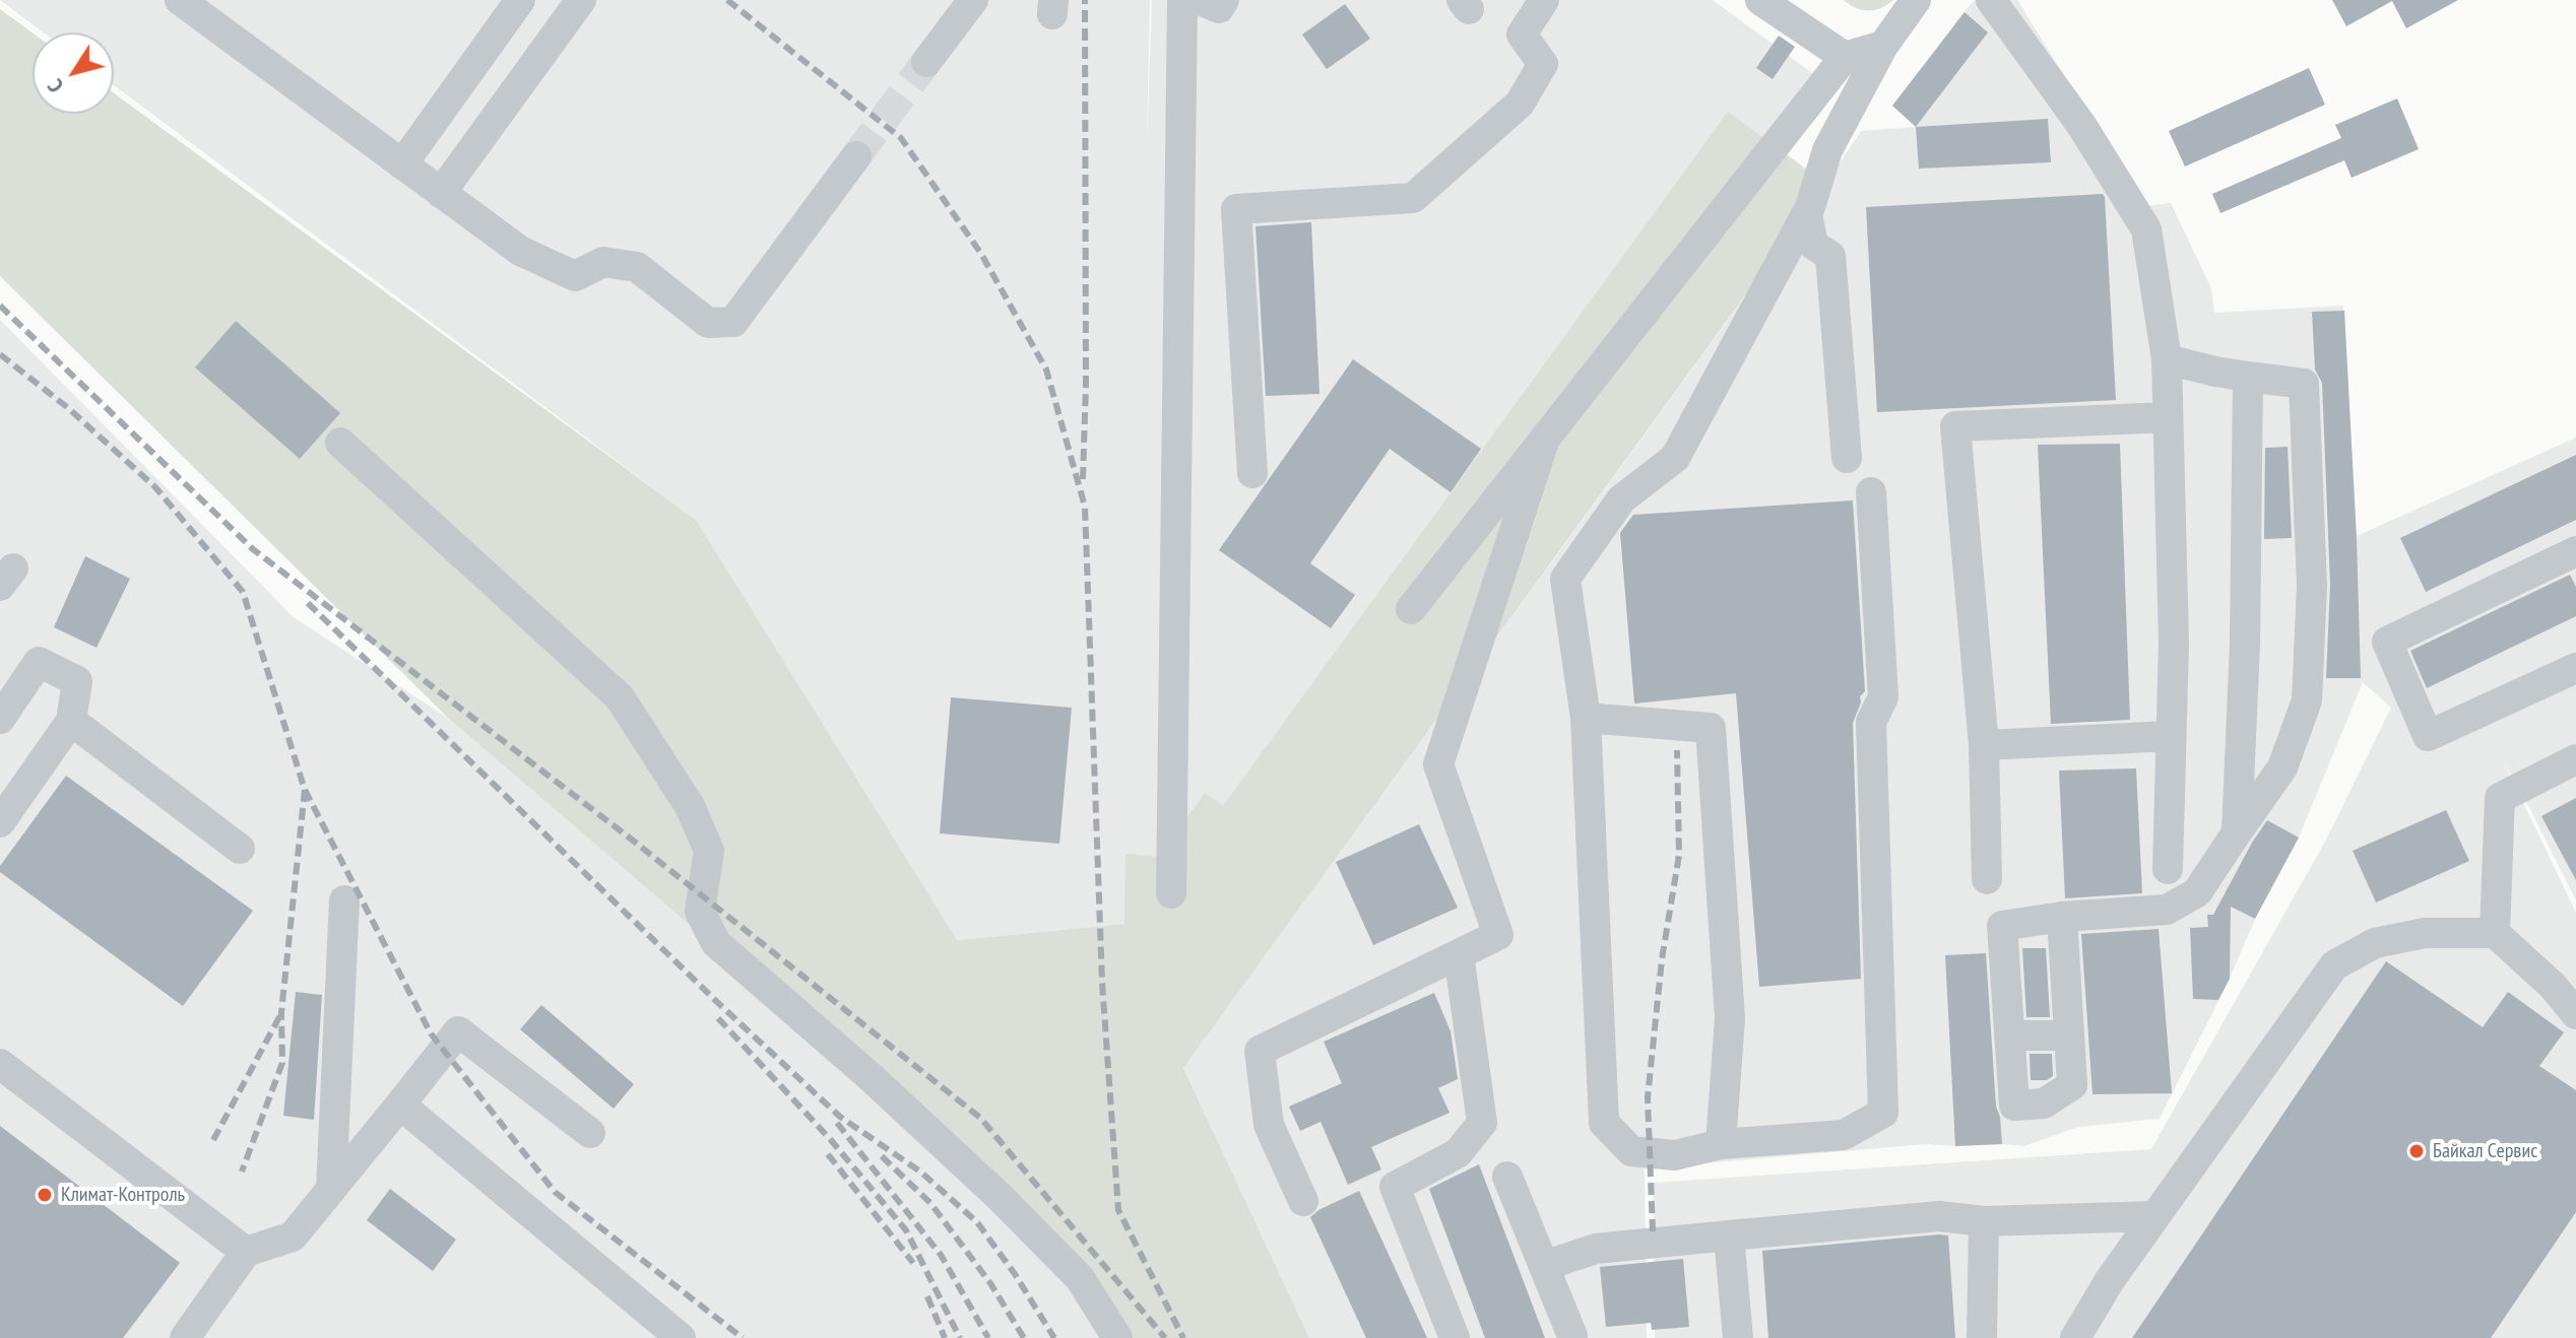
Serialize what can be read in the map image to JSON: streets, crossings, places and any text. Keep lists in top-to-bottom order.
{
  "places": ["Байкал Сервис", "Климат-Контроль"],
  "north": "bottom left"
}
